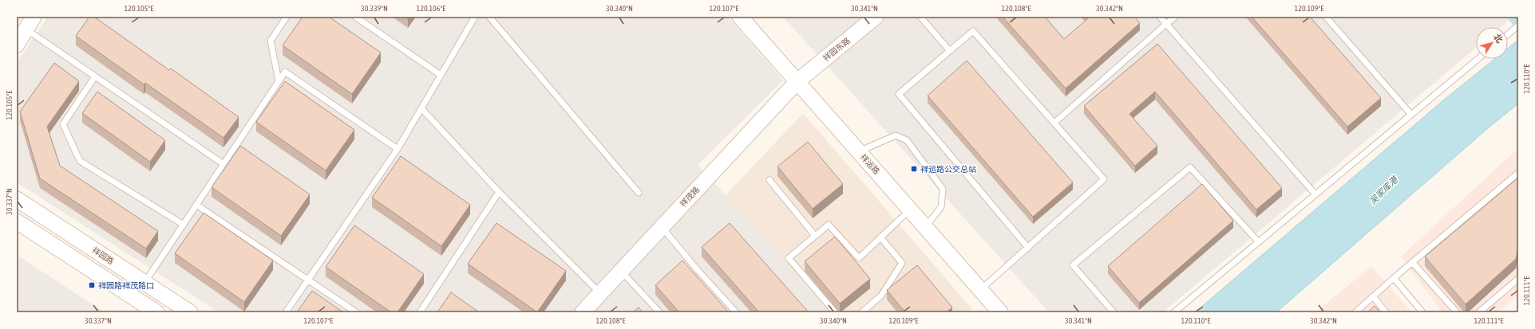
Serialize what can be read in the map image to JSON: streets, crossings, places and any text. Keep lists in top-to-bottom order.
{
  "streets": {
    "street": [
      "祥园东路",
      "祥运路",
      "祥茂路",
      "祥园路"
    ]
  },
  "crossings": [
    ["祥园东路", "祥运路"],
    ["祥园东路", "祥茂路"],
    ["祥运路", "祥茂路"]
  ],
  "water": ["吴家库港"],
  "places": {
    "transit": ["祥运路公交总站", "祥园路祥茂路口"]
  },
  "north": "top right",
  "coordinates": [
    "120.105°E",
    "30.339°N",
    "120.106°E",
    "30.340°N",
    "120.107°E",
    "30.341°N",
    "120.108°E",
    "30.342°N",
    "120.109°E",
    "120.110°E",
    "30.337°N",
    "120.111°E"
  ]
}
